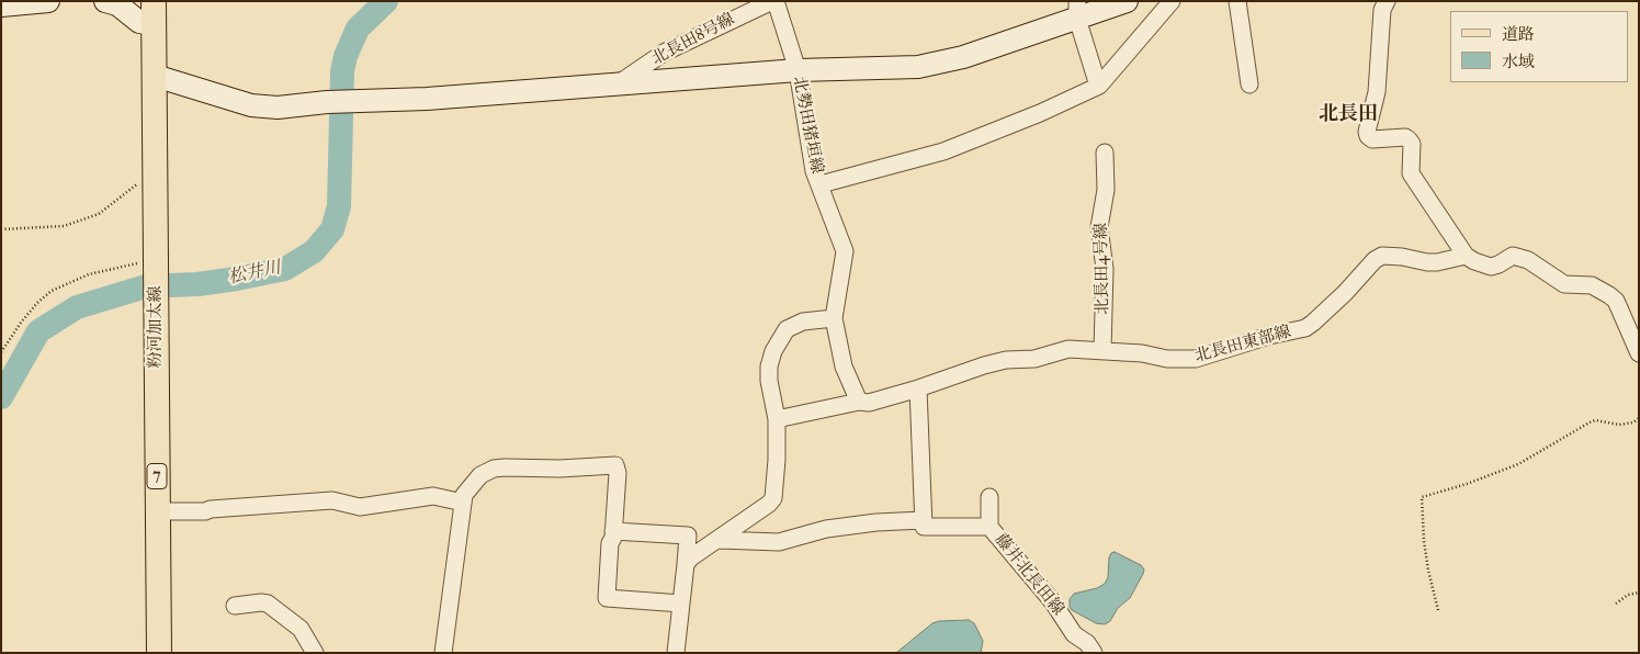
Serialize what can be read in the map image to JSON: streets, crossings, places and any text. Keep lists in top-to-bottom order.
{
  "streets": {
    "main road": ["粉河加太線", "7"],
    "street": [
      "北長田8号線",
      "北勢田猪垣線",
      "北長田4号線",
      "北長田東部線",
      "藤井北長田線"
    ]
  },
  "crossings": [
    ["北長田8号線", "北勢田猪垣線"],
    ["北長田4号線", "北長田東部線"]
  ],
  "districts": ["北長田"],
  "water": ["松井川"],
  "legend": ["道路", "水域"]
}
